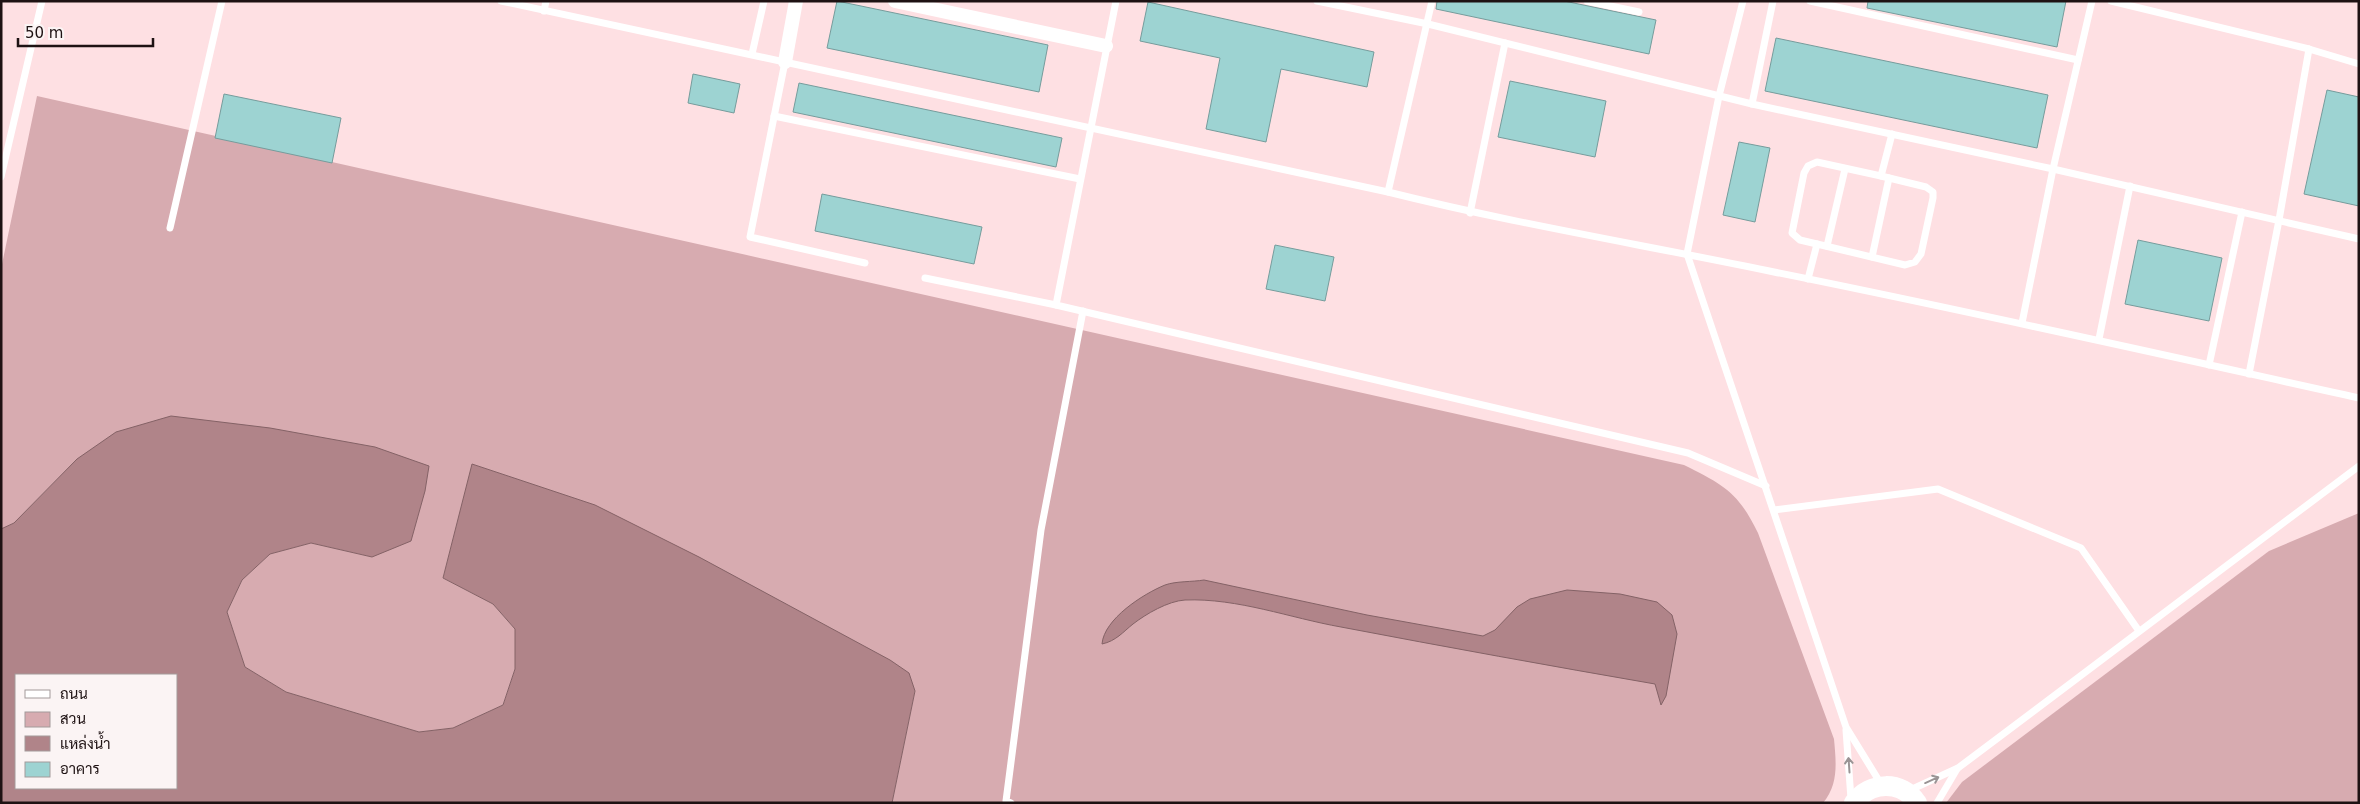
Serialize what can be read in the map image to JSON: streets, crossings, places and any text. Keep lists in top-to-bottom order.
{
  "legend": [
    "ถนน",
    "สวน",
    "แหล่งน้ำ",
    "อาคาร"
  ],
  "scale_bar": "50 m"
}
